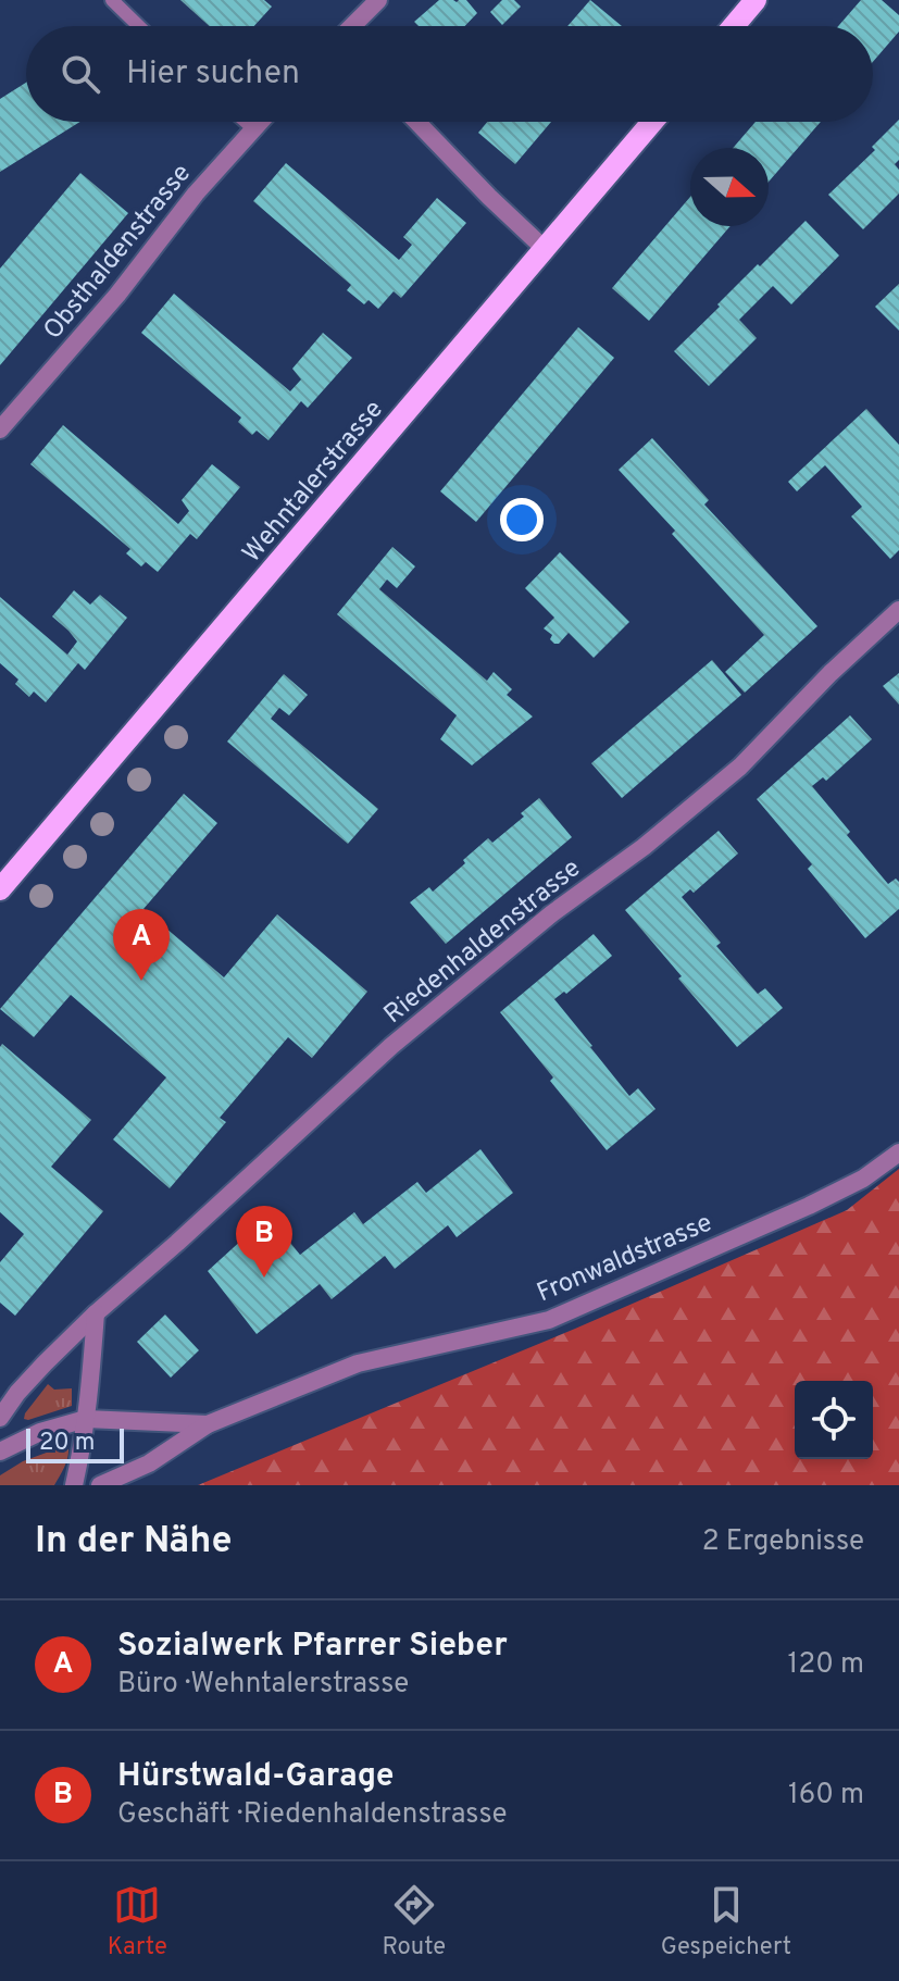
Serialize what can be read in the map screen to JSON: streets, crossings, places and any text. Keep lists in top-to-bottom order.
{
  "streets": {
    "main road": ["Wehntalerstrasse"],
    "street": ["Obsthaldenstrasse", "Riedenhaldenstrasse", "Fronwaldstrasse"]
  },
  "scale_bar": "20 m",
  "north": "right",
  "page": {
    "search": "Hier suchen",
    "pins": ["A", "B"],
    "scale": "20 m",
    "heading": ["In der Nähe", "2 Ergebnisse"],
    "list": [
      {
        "mark": "A",
        "name": "Sozialwerk Pfarrer Sieber",
        "note": "Büro · Wehntalerstrasse",
        "value": "120 m"
      },
      {
        "mark": "B",
        "name": "Hürstwald-Garage",
        "note": "Geschäft · Riedenhaldenstrasse",
        "value": "160 m"
      }
    ],
    "nav": ["Karte", "Route", "Gespeichert"]
  }
}
